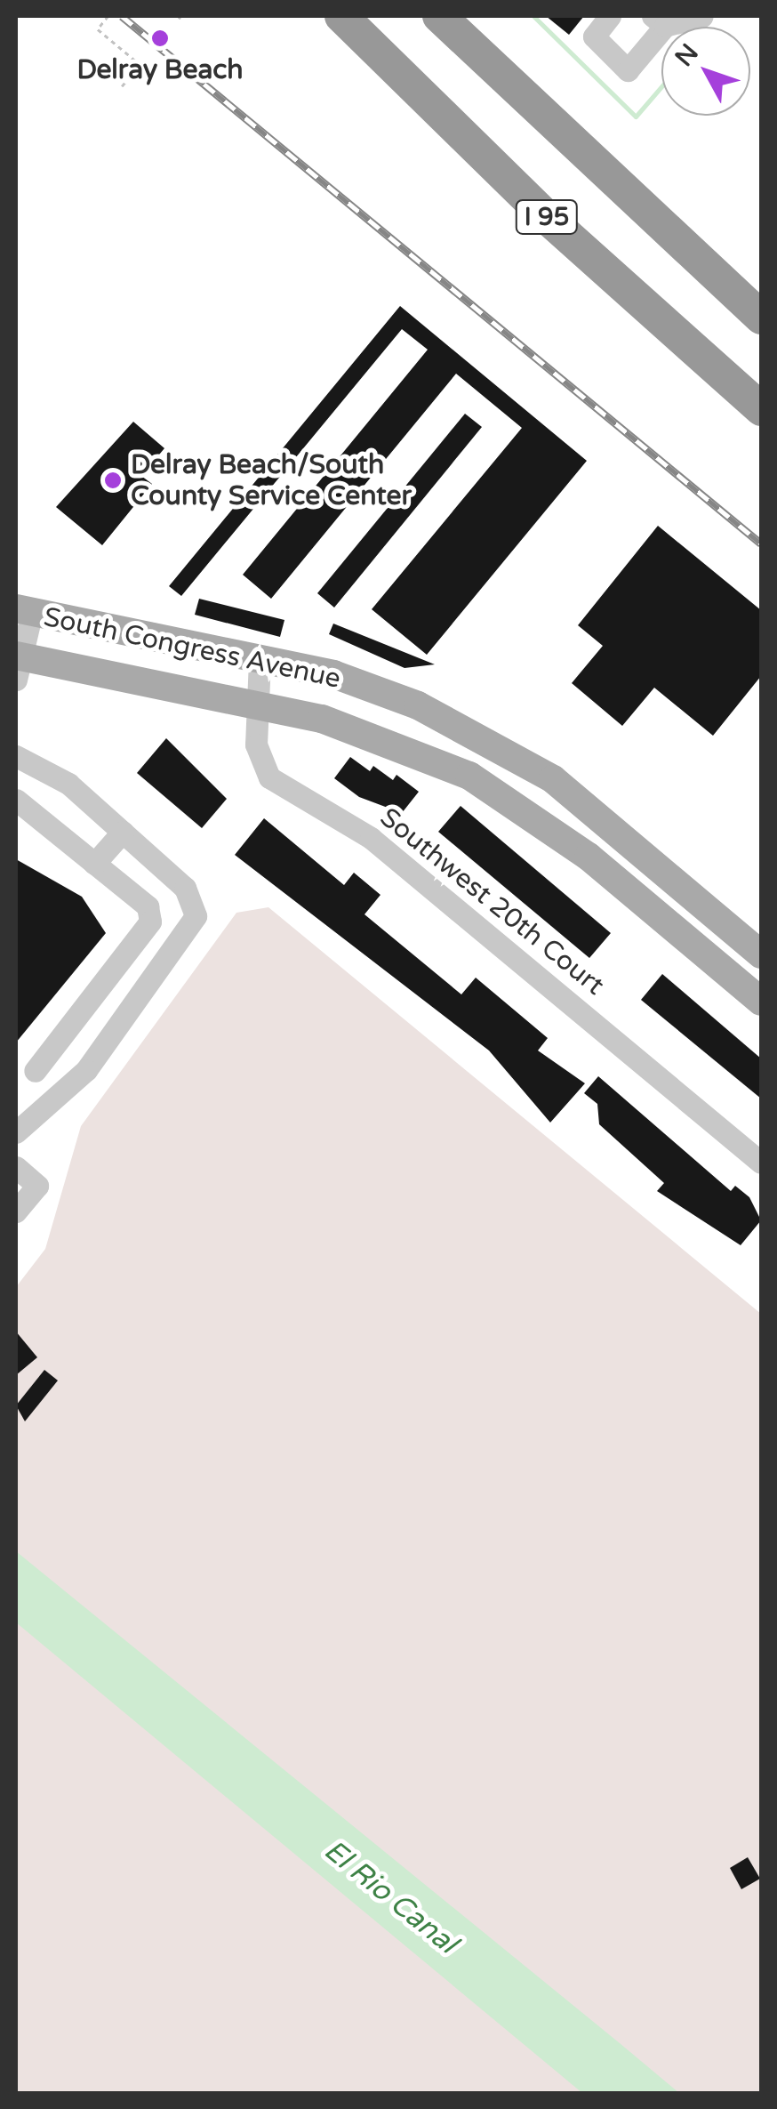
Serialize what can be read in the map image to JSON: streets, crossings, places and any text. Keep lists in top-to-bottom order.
{
  "streets": {
    "highway": ["I 95"],
    "main road": ["South Congress Avenue"],
    "street": ["Southwest 20th Court"]
  },
  "crossings": [
    ["South Congress Avenue", "Southwest 20th Court"]
  ],
  "water": ["El Rio Canal"],
  "places": ["Delray Beach", "Delray Beach/South County Service Center"],
  "north": "top left"
}
